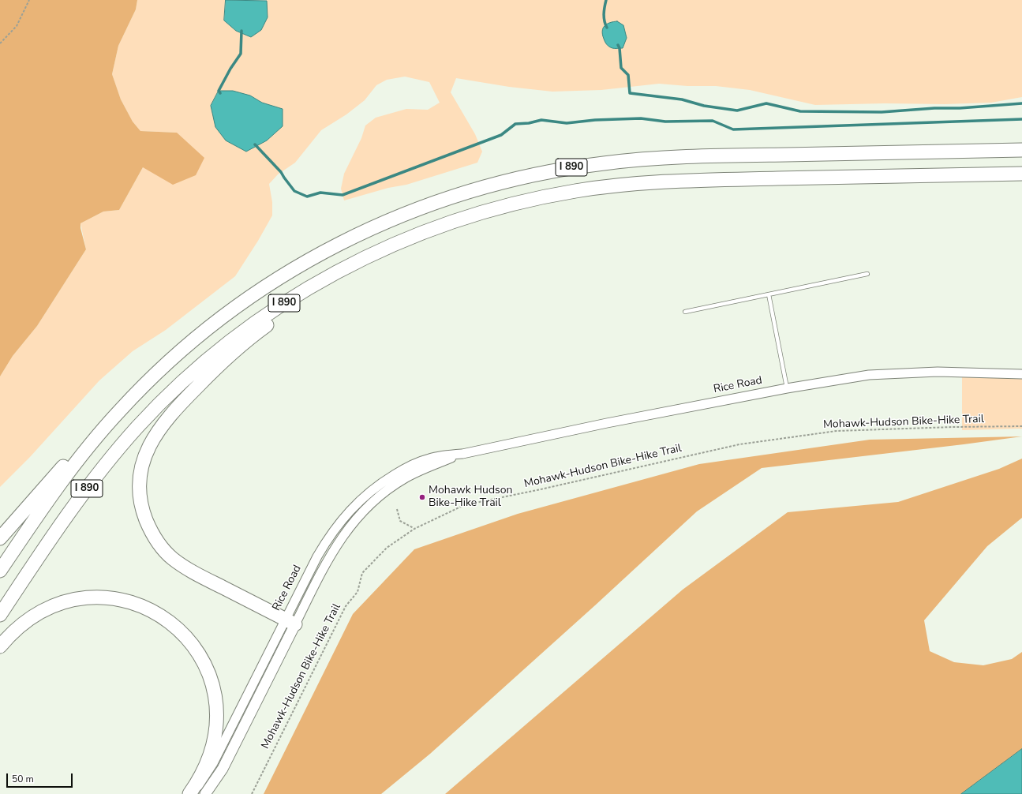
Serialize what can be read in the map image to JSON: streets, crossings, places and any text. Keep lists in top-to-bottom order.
{
  "streets": {
    "highway": ["I 890"],
    "main road": ["Rice Road"],
    "path": ["Mohawk-Hudson Bike-Hike Trail"]
  },
  "places": ["Mohawk Hudson Bike-Hike Trail"],
  "scale_bar": "50 m"
}
